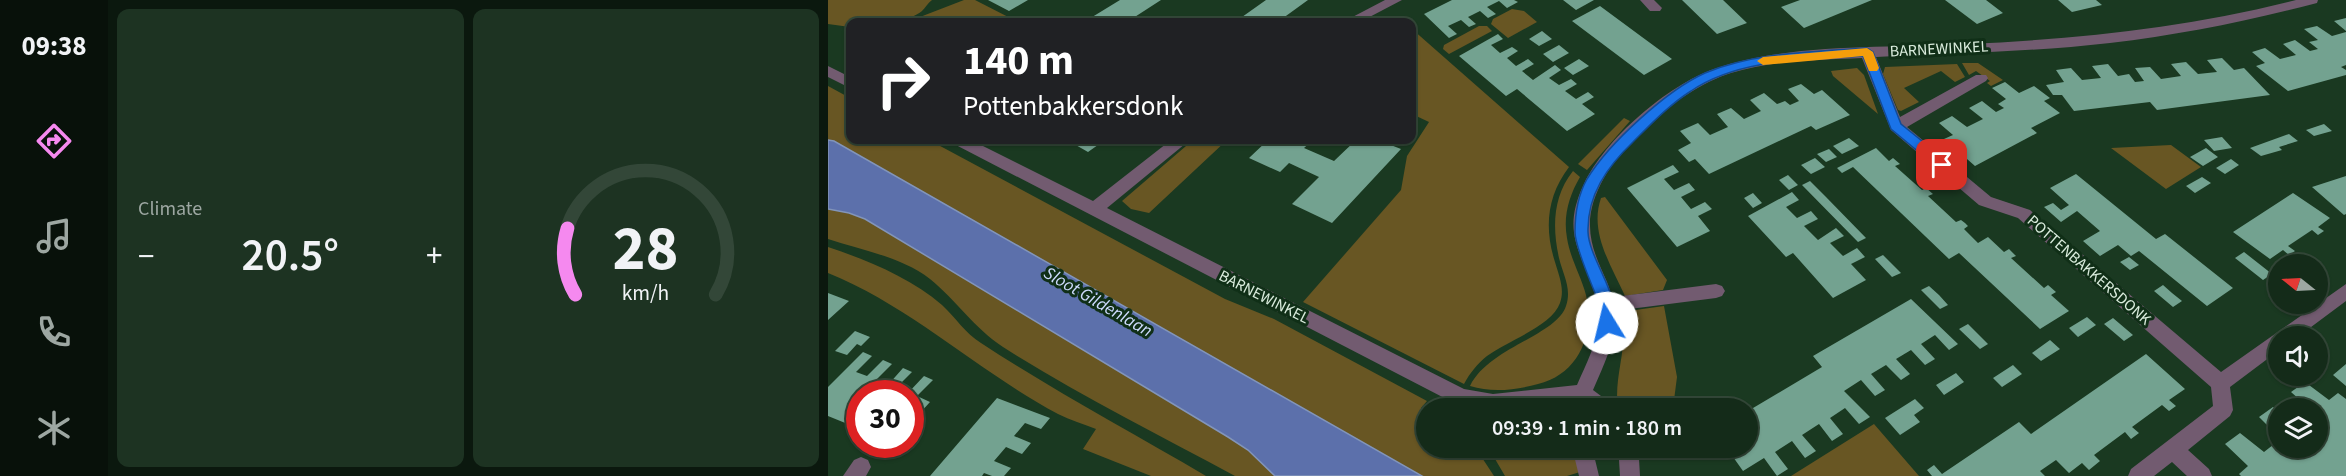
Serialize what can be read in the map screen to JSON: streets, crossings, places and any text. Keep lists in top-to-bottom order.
{
  "streets": {
    "street": ["BARNEWINKEL", "POTTENBAKKERSDONK"]
  },
  "crossings": [
    ["BARNEWINKEL", "POTTENBAKKERSDONK"]
  ],
  "water": ["Sloot Gildenlaan"],
  "north": "left",
  "page": {
    "tabs": "09:38",
    "tile": "Climate",
    "turn": ["140 m", "Pottenbakkersdonk"],
    "heat": ["−", "20.5°", "+"],
    "limit": "30",
    "trip": "09:39 · 1 min · 180 m",
    "gauge": ["28", "km/h"]
  }
}
